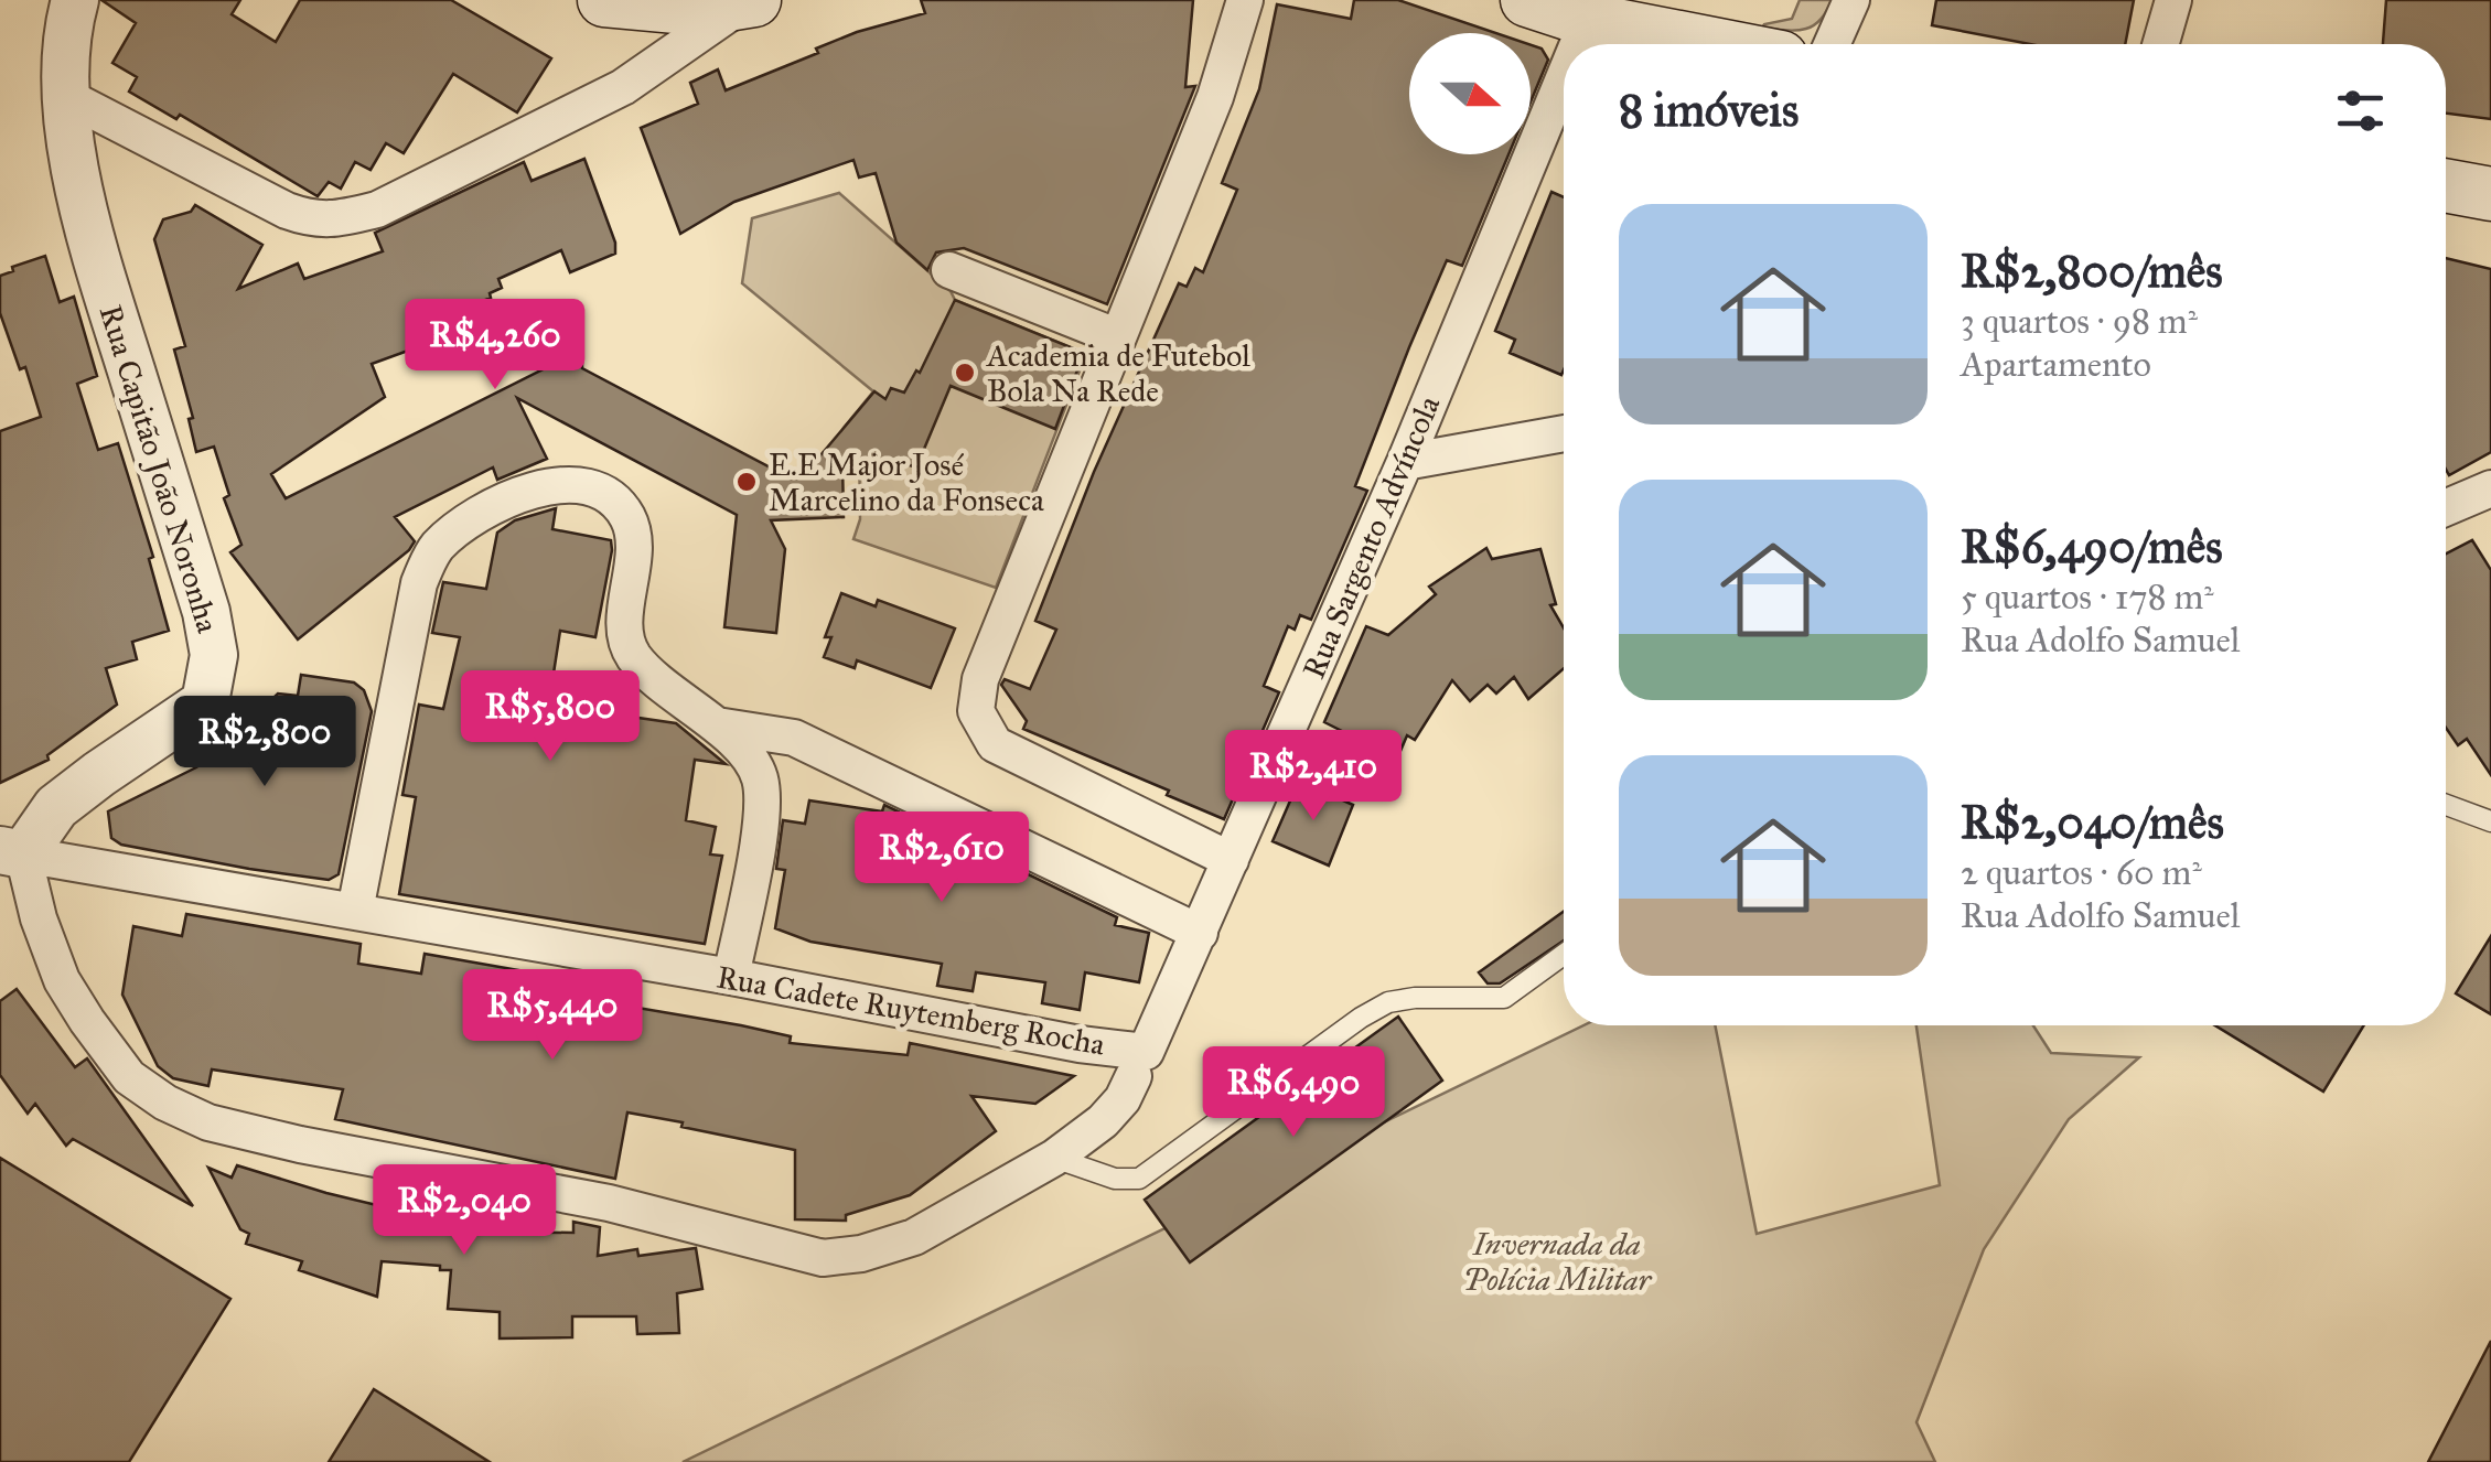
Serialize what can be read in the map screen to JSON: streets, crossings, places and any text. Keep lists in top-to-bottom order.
{
  "streets": {
    "street": ["Rua Capitão João Noronha", "Rua Sargento Advíncola", "Rua Cadete Ruytemberg Rocha"]
  },
  "crossings": [
    ["Rua Capitão João Noronha", "Rua Sargento Advíncola"],
    ["Rua Capitão João Noronha", "Rua Cadete Ruytemberg Rocha"],
    ["Rua Sargento Advíncola", "Rua Cadete Ruytemberg Rocha"]
  ],
  "parks": ["Invernada da Polícia Militar"],
  "places": ["Academia de Futebol Bola Na Rede", "E.E Major José Marcelino da Fonseca"],
  "north": "right",
  "page": {
    "heading": "8 imóveis",
    "list": [
      {
        "name": "R$2,800/mês",
        "note": "3 quartos · 98 m² · Apartamento"
      },
      {
        "name": "R$6,490/mês",
        "note": "5 quartos · 178 m² · Rua Adolfo Samuel"
      },
      {
        "name": "R$2,040/mês",
        "note": "2 quartos · 60 m² · Rua Adolfo Samuel"
      }
    ],
    "price": [
      "R$4,260",
      "R$5,800",
      "R$2,800",
      "R$2,410",
      "R$2,610",
      "R$5,440",
      "R$6,490",
      "R$2,040"
    ]
  }
}
